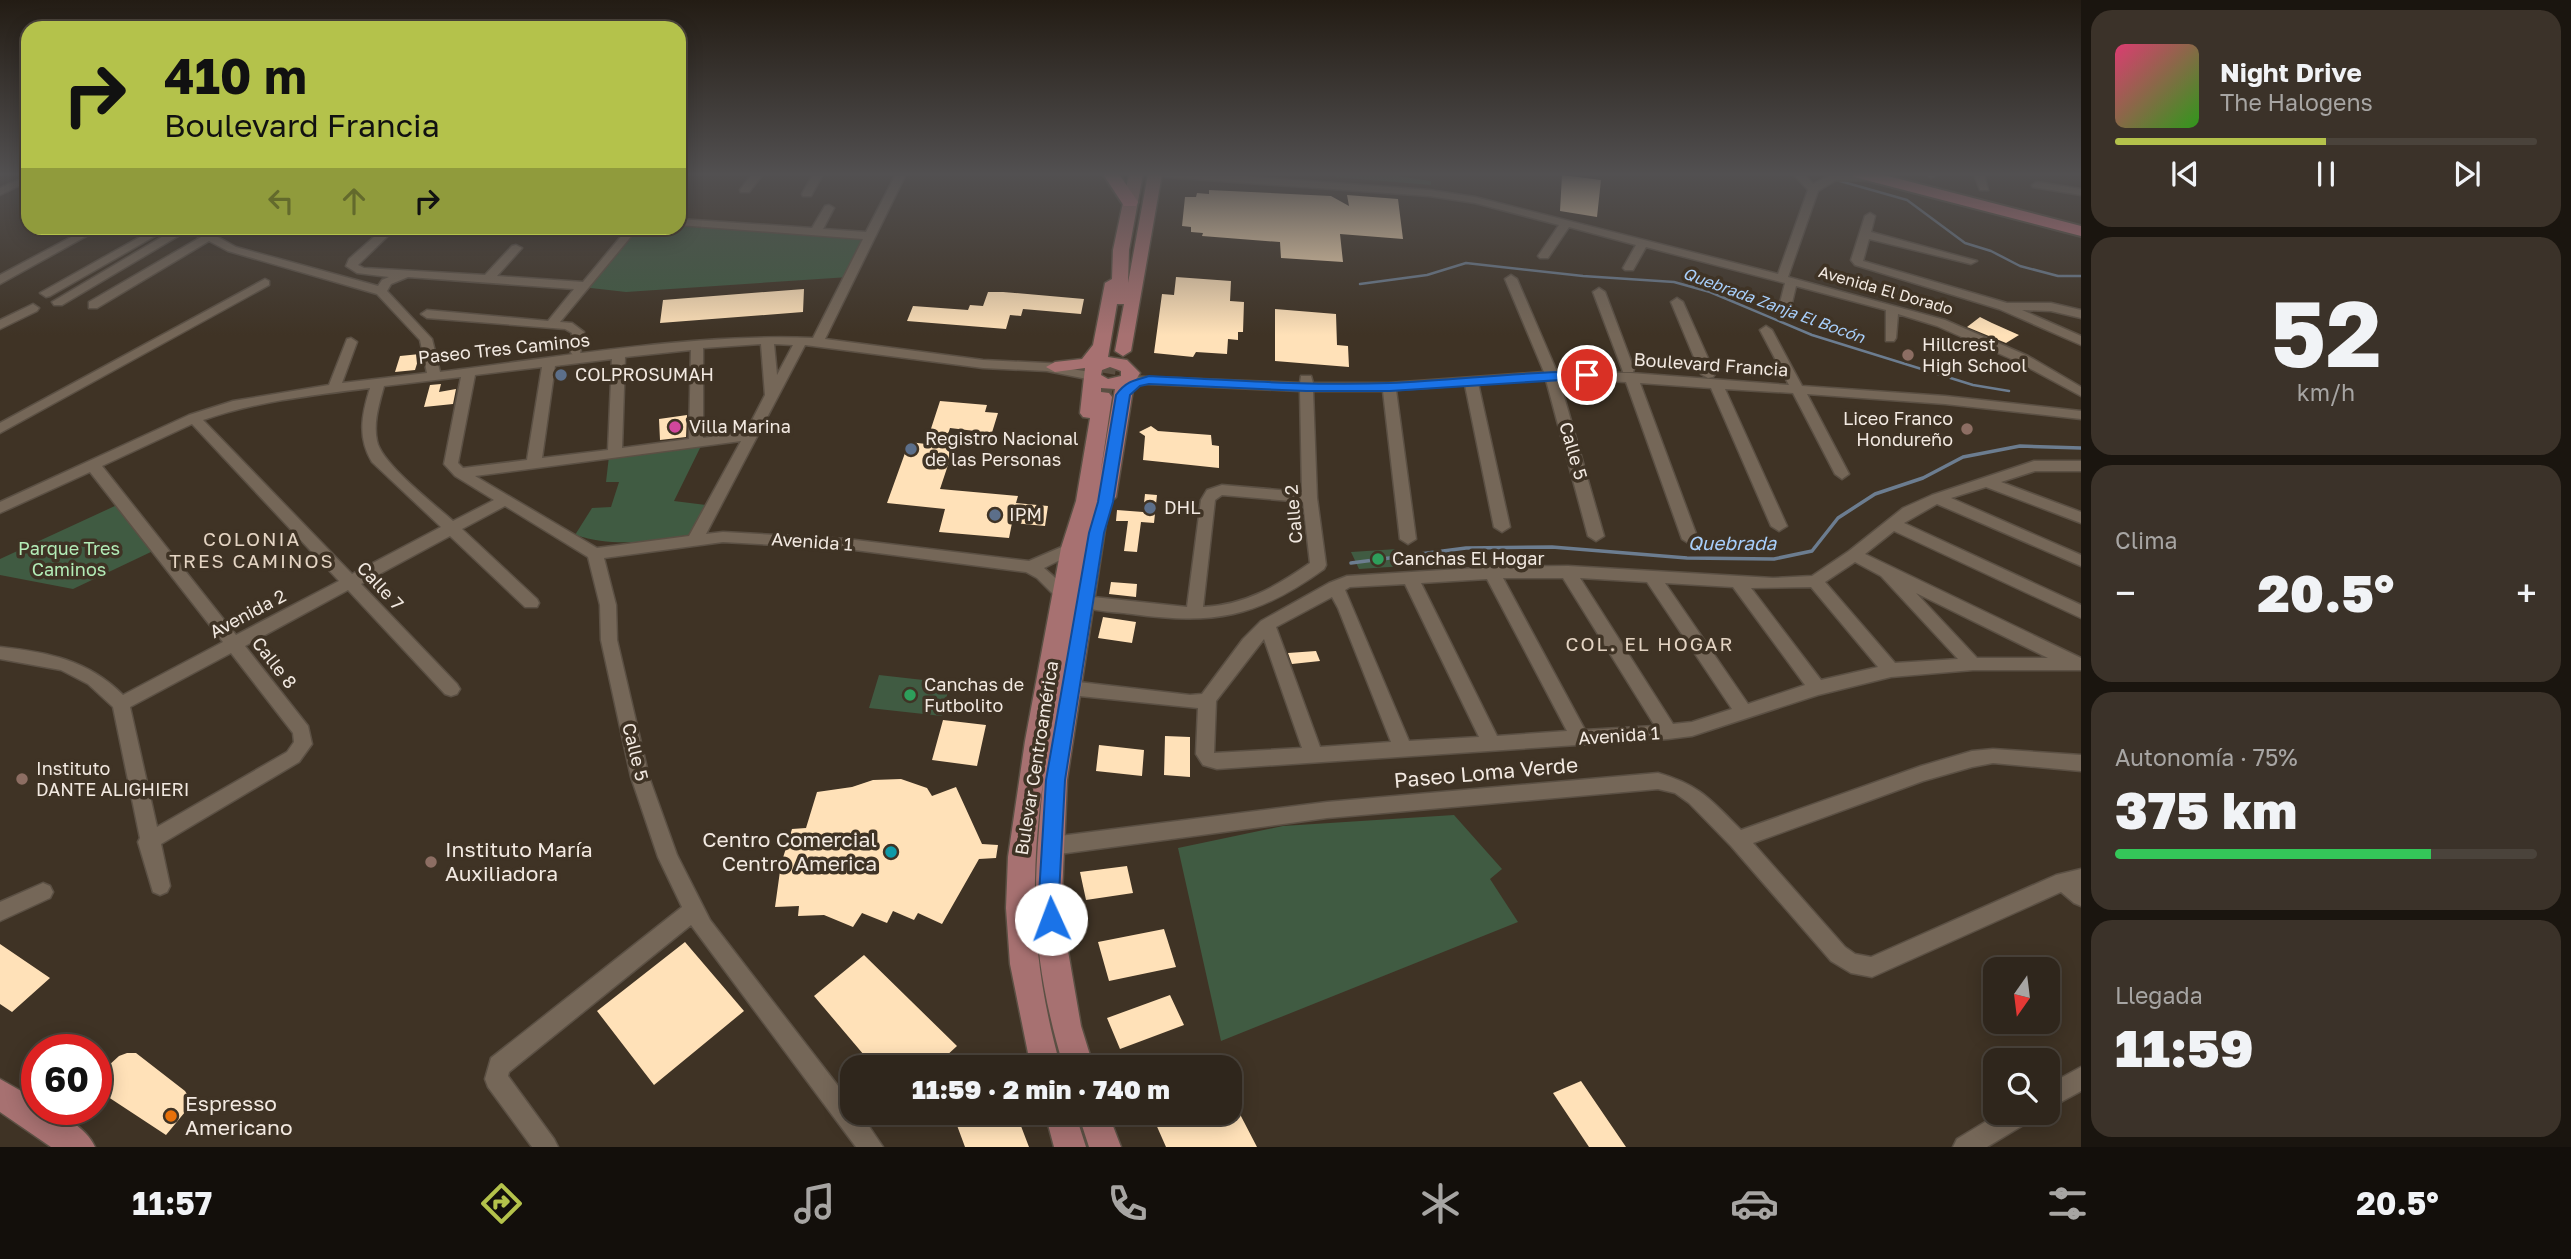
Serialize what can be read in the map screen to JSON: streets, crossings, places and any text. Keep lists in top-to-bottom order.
{
  "streets": {
    "main road": ["Bulevar Centroamérica"],
    "street": [
      "Avenida El Dorado",
      "Paseo Tres Caminos",
      "Boulevard Francia",
      "Calle 5",
      "Calle 2",
      "Avenida 1",
      "Calle 7",
      "Avenida 2",
      "Calle 8",
      "Paseo Loma Verde"
    ]
  },
  "crossings": [
    ["Avenida El Dorado", "Boulevard Francia"],
    ["Paseo Tres Caminos", "Calle 7"],
    ["Paseo Tres Caminos", "Calle 8"],
    ["Boulevard Francia", "Calle 5"],
    ["Boulevard Francia", "Calle 2"],
    ["Calle 5", "Avenida 1"],
    ["Calle 2", "Bulevar Centroamérica"],
    ["Avenida 1", "Bulevar Centroamérica"],
    ["Calle 7", "Avenida 2"],
    ["Avenida 2", "Calle 8"],
    ["Bulevar Centroamérica", "Paseo Loma Verde"]
  ],
  "districts": ["COLONIA TRES CAMINOS", "COL. EL HOGAR"],
  "water": ["Quebrada Zanja El Bocón", "Quebrada"],
  "parks": ["Parque Tres Caminos"],
  "places": [
    "Hillcrest High School",
    "COLPROSUMAH",
    "Villa Marina",
    "Liceo Franco Hondureño",
    "Registro Nacional de las Personas",
    "DHL",
    "IPM",
    "Canchas El Hogar",
    "Canchas de Futbolito",
    "Instituto DANTE ALIGHIERI",
    "Centro Comercial Centro America",
    "Instituto María Auxiliadora",
    "Espresso Americano"
  ],
  "north": "bottom",
  "page": {
    "turn": ["410 m", "Boulevard Francia"],
    "song": ["Night Drive", "The Halogens"],
    "tile": [
      ["52", "km/h"],
      "Clima",
      ["Autonomía · 75%", "375 km"],
      ["Llegada", "11:59"]
    ],
    "heat": ["−", "20.5°", "+"],
    "limit": "60",
    "trip": "11:59 · 2 min · 740 m",
    "tabs": ["11:57", "20.5°"]
  }
}
